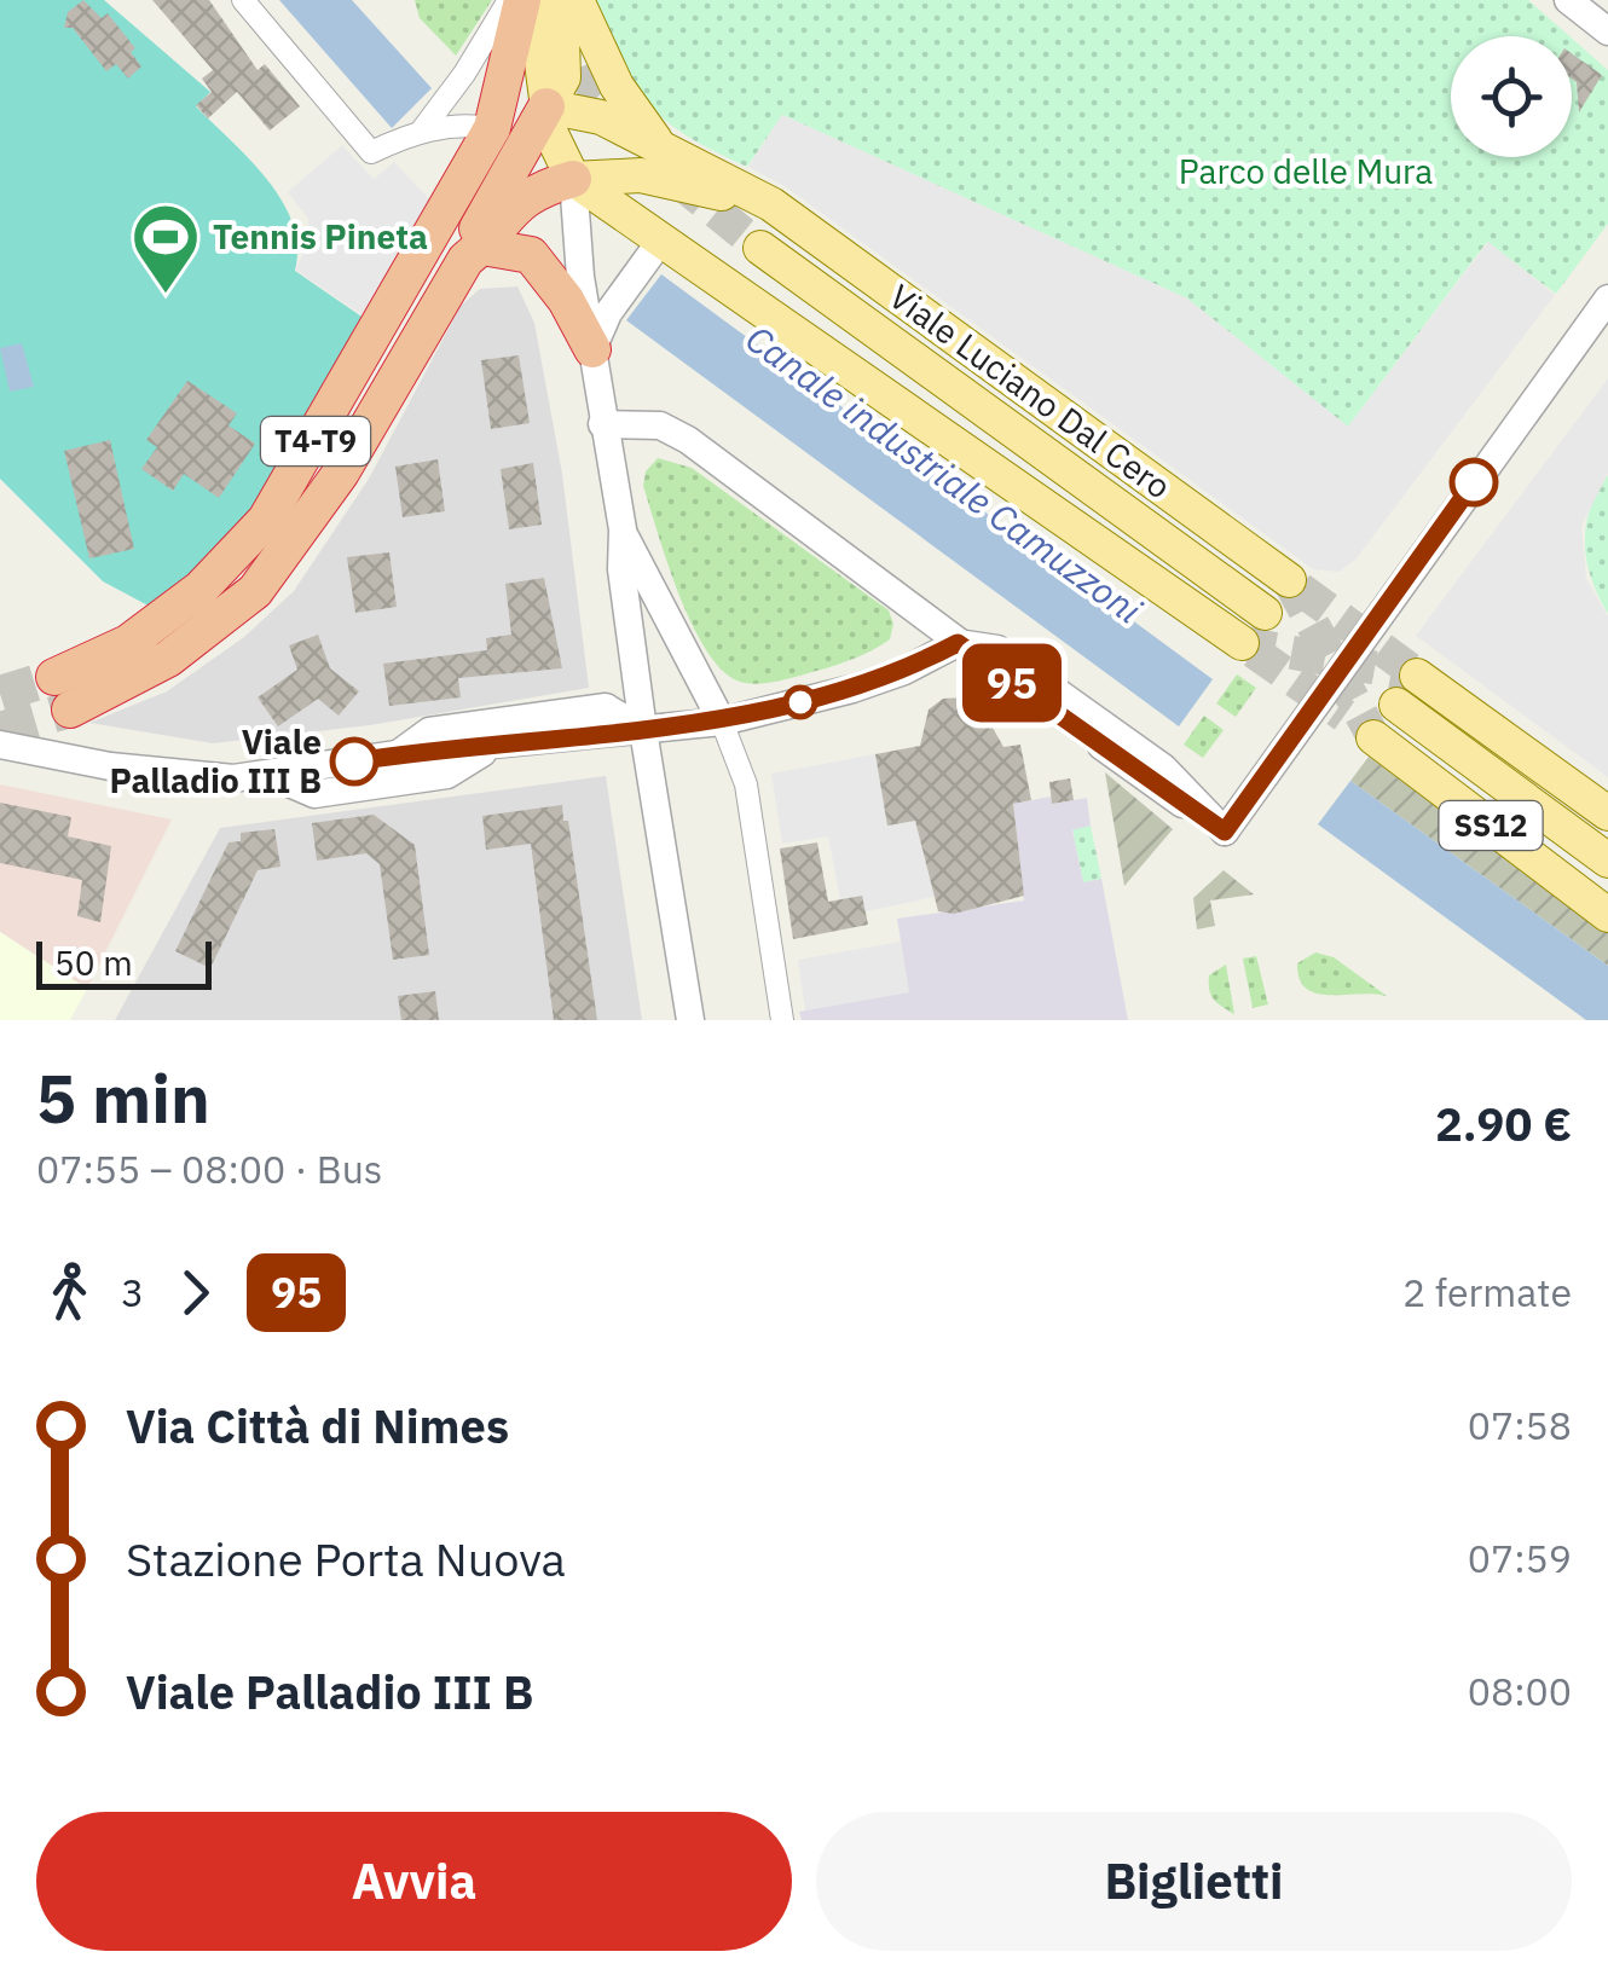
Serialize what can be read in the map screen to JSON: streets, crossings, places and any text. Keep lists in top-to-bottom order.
{
  "streets": {
    "highway": ["T4-T9"],
    "main road": ["Viale Luciano Dal Cero", "SS12"]
  },
  "crossings": [
    ["Viale Luciano Dal Cero", "T4-T9"]
  ],
  "water": ["Canale industriale Camuzzoni"],
  "parks": ["Parco delle Mura"],
  "places": {
    "sports": ["Tennis Pineta"],
    "other": ["Viale Palladio III B"]
  },
  "lines": ["bus line 95"],
  "scale_bar": "50 m",
  "page": {
    "on_map": "95",
    "scale": "50 m",
    "heading": ["5 min", "07:55 – 08:00 · Bus", "2.90 €"],
    "legs": ["3", "95", "2 fermate"],
    "list": [
      {
        "name": "Via Città di Nimes",
        "value": "07:58"
      },
      {
        "name": "Stazione Porta Nuova",
        "value": "07:59"
      },
      {
        "name": "Viale Palladio III B",
        "value": "08:00"
      }
    ],
    "buttons": ["Avvia", "Biglietti"]
  }
}
